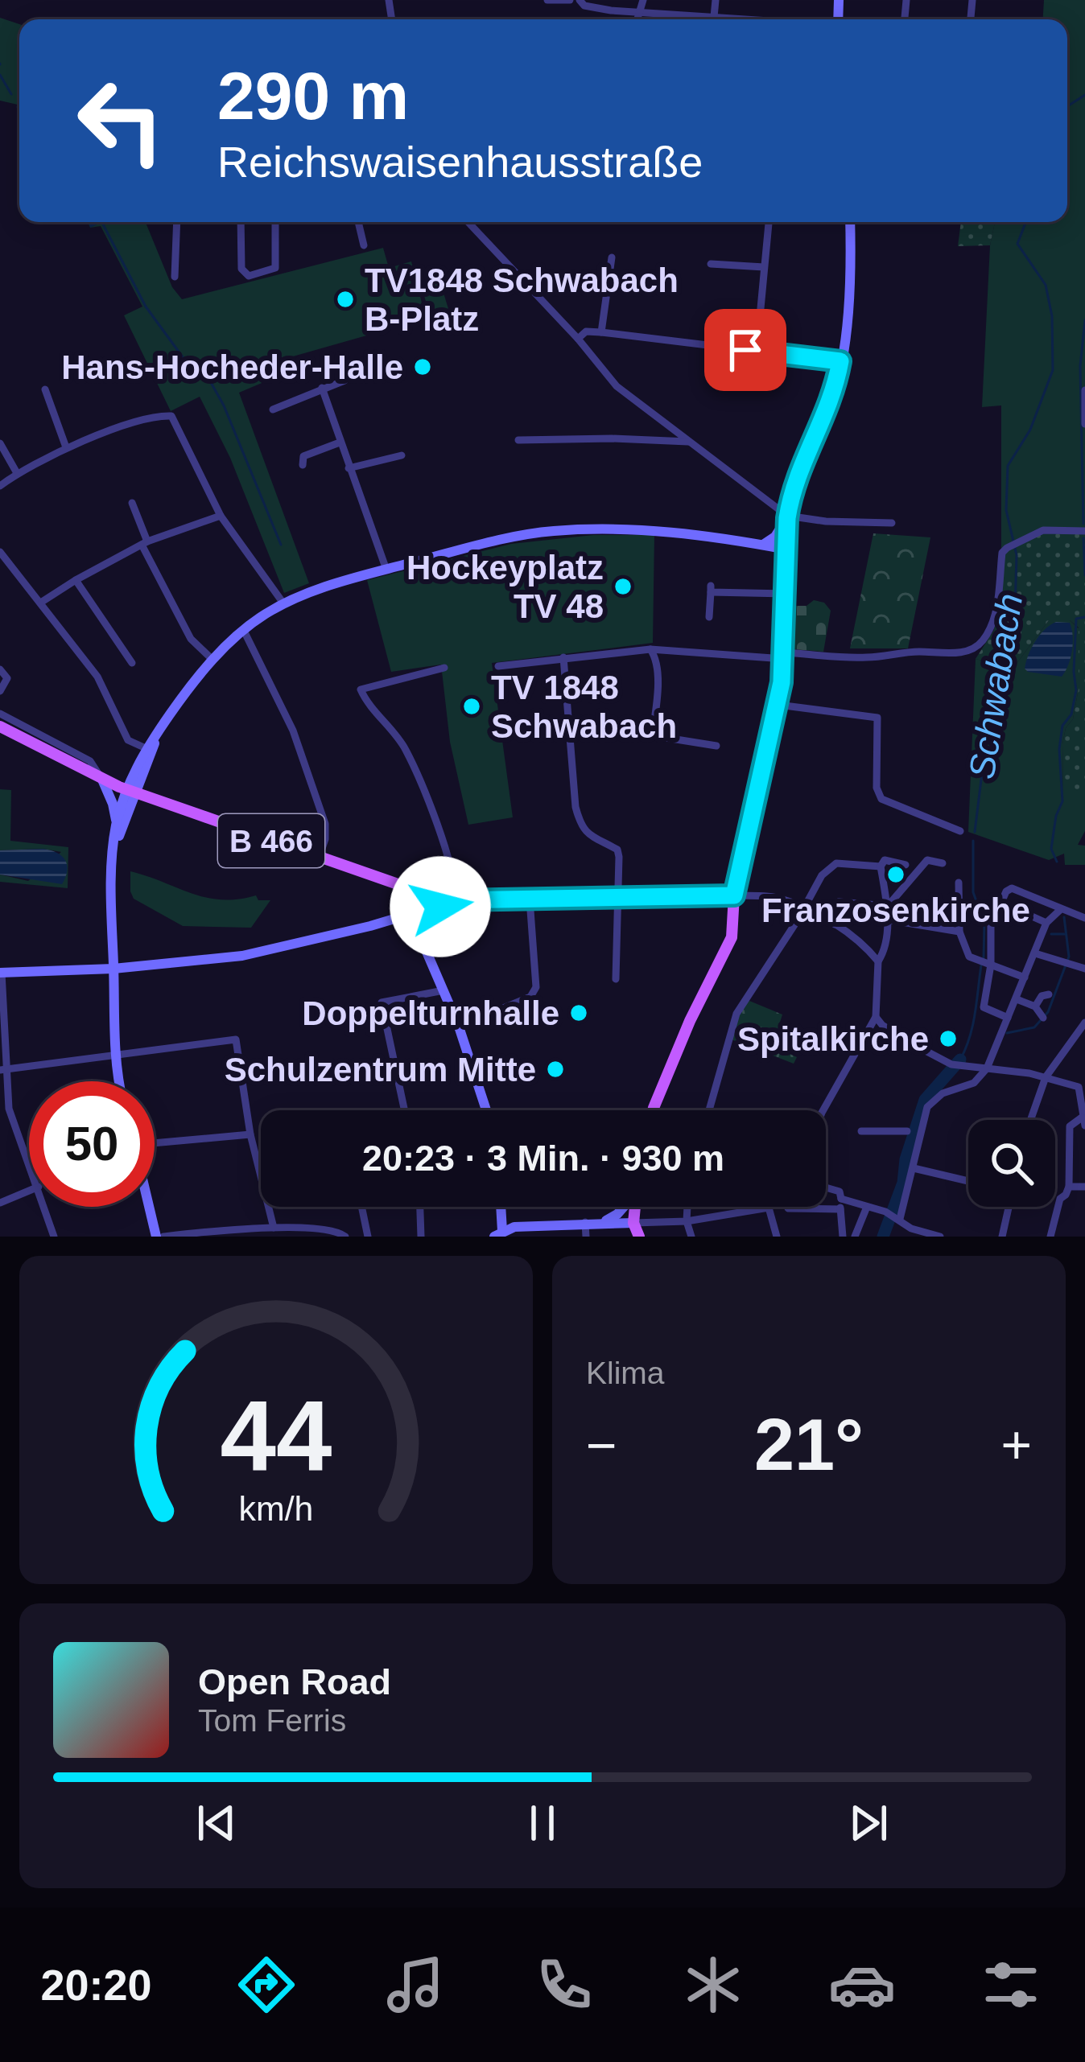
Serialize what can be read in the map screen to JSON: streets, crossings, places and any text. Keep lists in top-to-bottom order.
{
  "streets": {
    "main road": ["B 466"]
  },
  "water": ["Schwabach"],
  "places": [
    "TV1848 Schwabach B-Platz",
    "Hans-Hocheder-Halle",
    "Hockeyplatz TV 48",
    "TV 1848 Schwabach",
    "Franzosenkirche",
    "Doppelturnhalle",
    "Spitalkirche",
    "Schulzentrum Mitte"
  ],
  "page": {
    "turn": ["290 m", "Reichswaisenhausstraße"],
    "limit": "50",
    "trip": "20:23 · 3 Min. · 930 m",
    "tile": "Klima",
    "heat": ["−", "21°", "+"],
    "song": ["Open Road", "Tom Ferris"],
    "tabs": "20:20",
    "gauge": ["44", "km/h"]
  }
}
